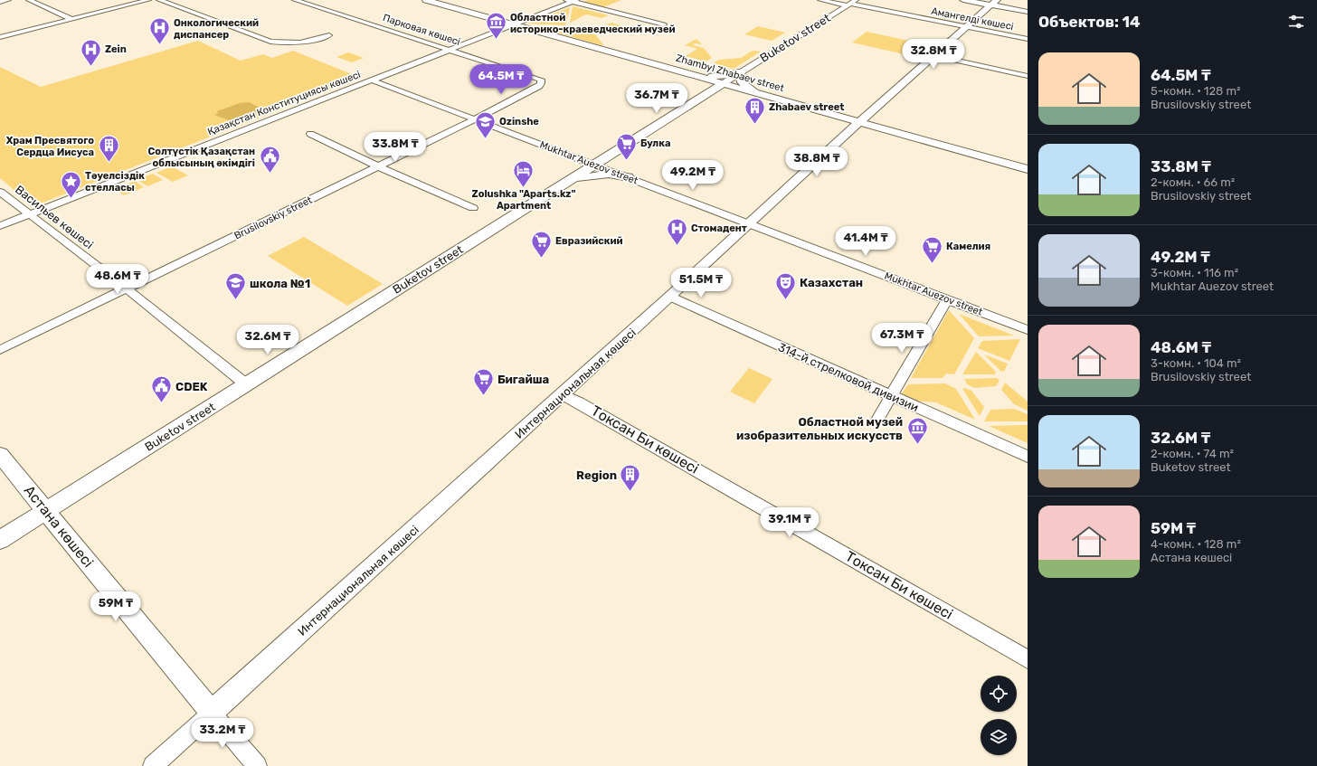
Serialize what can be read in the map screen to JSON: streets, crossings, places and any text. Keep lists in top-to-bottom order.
{
  "streets": {
    "main road": [
      "Buketov street",
      "Zhambyl Zhabaev street",
      "Интернациональная көшесі",
      "Астана көшесі"
    ],
    "street": [
      "Амангелді көшесі",
      "Парковая көшесі",
      "Қазақстан Конституциясы көшесі",
      "Mukhtar Auezov street",
      "Васильев көшесі",
      "Brusilovskiy street",
      "314-й стрелковой дивизии",
      "Токсан Би көшесі"
    ]
  },
  "crossings": [
    ["Амангелді көшесі", "Buketov street"],
    ["Амангелді көшесі", "Интернациональная көшесі"],
    ["Парковая көшесі", "Қазақстан Конституциясы көшесі"],
    ["Парковая көшесі", "Brusilovskiy street"],
    ["Buketov street", "Zhambyl Zhabaev street"],
    ["Buketov street", "Mukhtar Auezov street"],
    ["Buketov street", "Васильев көшесі"],
    ["Buketov street", "Астана көшесі"],
    ["Zhambyl Zhabaev street", "Қазақстан Конституциясы көшесі"],
    ["Zhambyl Zhabaev street", "Интернациональная көшесі"],
    ["Қазақстан Конституциясы көшесі", "Mukhtar Auezov street"],
    ["Қазақстан Конституциясы көшесі", "Васильев көшесі"],
    ["Mukhtar Auezov street", "Brusilovskiy street"],
    ["Mukhtar Auezov street", "Интернациональная көшесі"],
    ["Васильев көшесі", "Brusilovskiy street"],
    ["314-й стрелковой дивизии", "Интернациональная көшесі"],
    ["Интернациональная көшесі", "Токсан Би көшесі"],
    ["Интернациональная көшесі", "Астана көшесі"]
  ],
  "places": {
    "museum": ["Oбластной историко-краеведческий музей", "Областной музей изобразительных искусств"],
    "hospital": ["Онкологический диспансер", "Zein", "Стомадент"],
    "building": ["Zhabaev street", "Храм Пресвятого Сердца Иисуса", "Region"],
    "school or university": ["Ozinshe", "школа №1"],
    "supermarket": [
      "Булка",
      "Евразийский",
      "Камелия",
      "Бигайша"
    ],
    "public building": ["Солтүстік Қазақстан облысының әкімдігі", "CDEK"],
    "hotel": ["Zolushka \"Aparts.kz\" Apartment"],
    "place": ["Тәуелсіздік стелласы"],
    "theatre": ["Казахстан"]
  },
  "page": {
    "heading": "Объектов: 14",
    "price": [
      "32.8M ₸",
      "64.5M ₸",
      "36.7M ₸",
      "33.8M ₸",
      "38.8M ₸",
      "49.2M ₸",
      "41.4M ₸",
      "48.6M ₸",
      "51.5M ₸",
      "67.3M ₸",
      "32.6M ₸",
      "39.1M ₸",
      "59M ₸",
      "33.2M ₸"
    ],
    "list": [
      {
        "name": "64.5M ₸",
        "note": "5-комн. · 128 m² · Brusilovskiy street"
      },
      {
        "name": "33.8M ₸",
        "note": "2-комн. · 66 m² · Brusilovskiy street"
      },
      {
        "name": "49.2M ₸",
        "note": "3-комн. · 116 m² · Mukhtar Auezov street"
      },
      {
        "name": "48.6M ₸",
        "note": "3-комн. · 104 m² · Brusilovskiy street"
      },
      {
        "name": "32.6M ₸",
        "note": "2-комн. · 74 m² · Buketov street"
      },
      {
        "name": "59M ₸",
        "note": "4-комн. · 128 m² · Астана көшесі"
      }
    ]
  }
}
